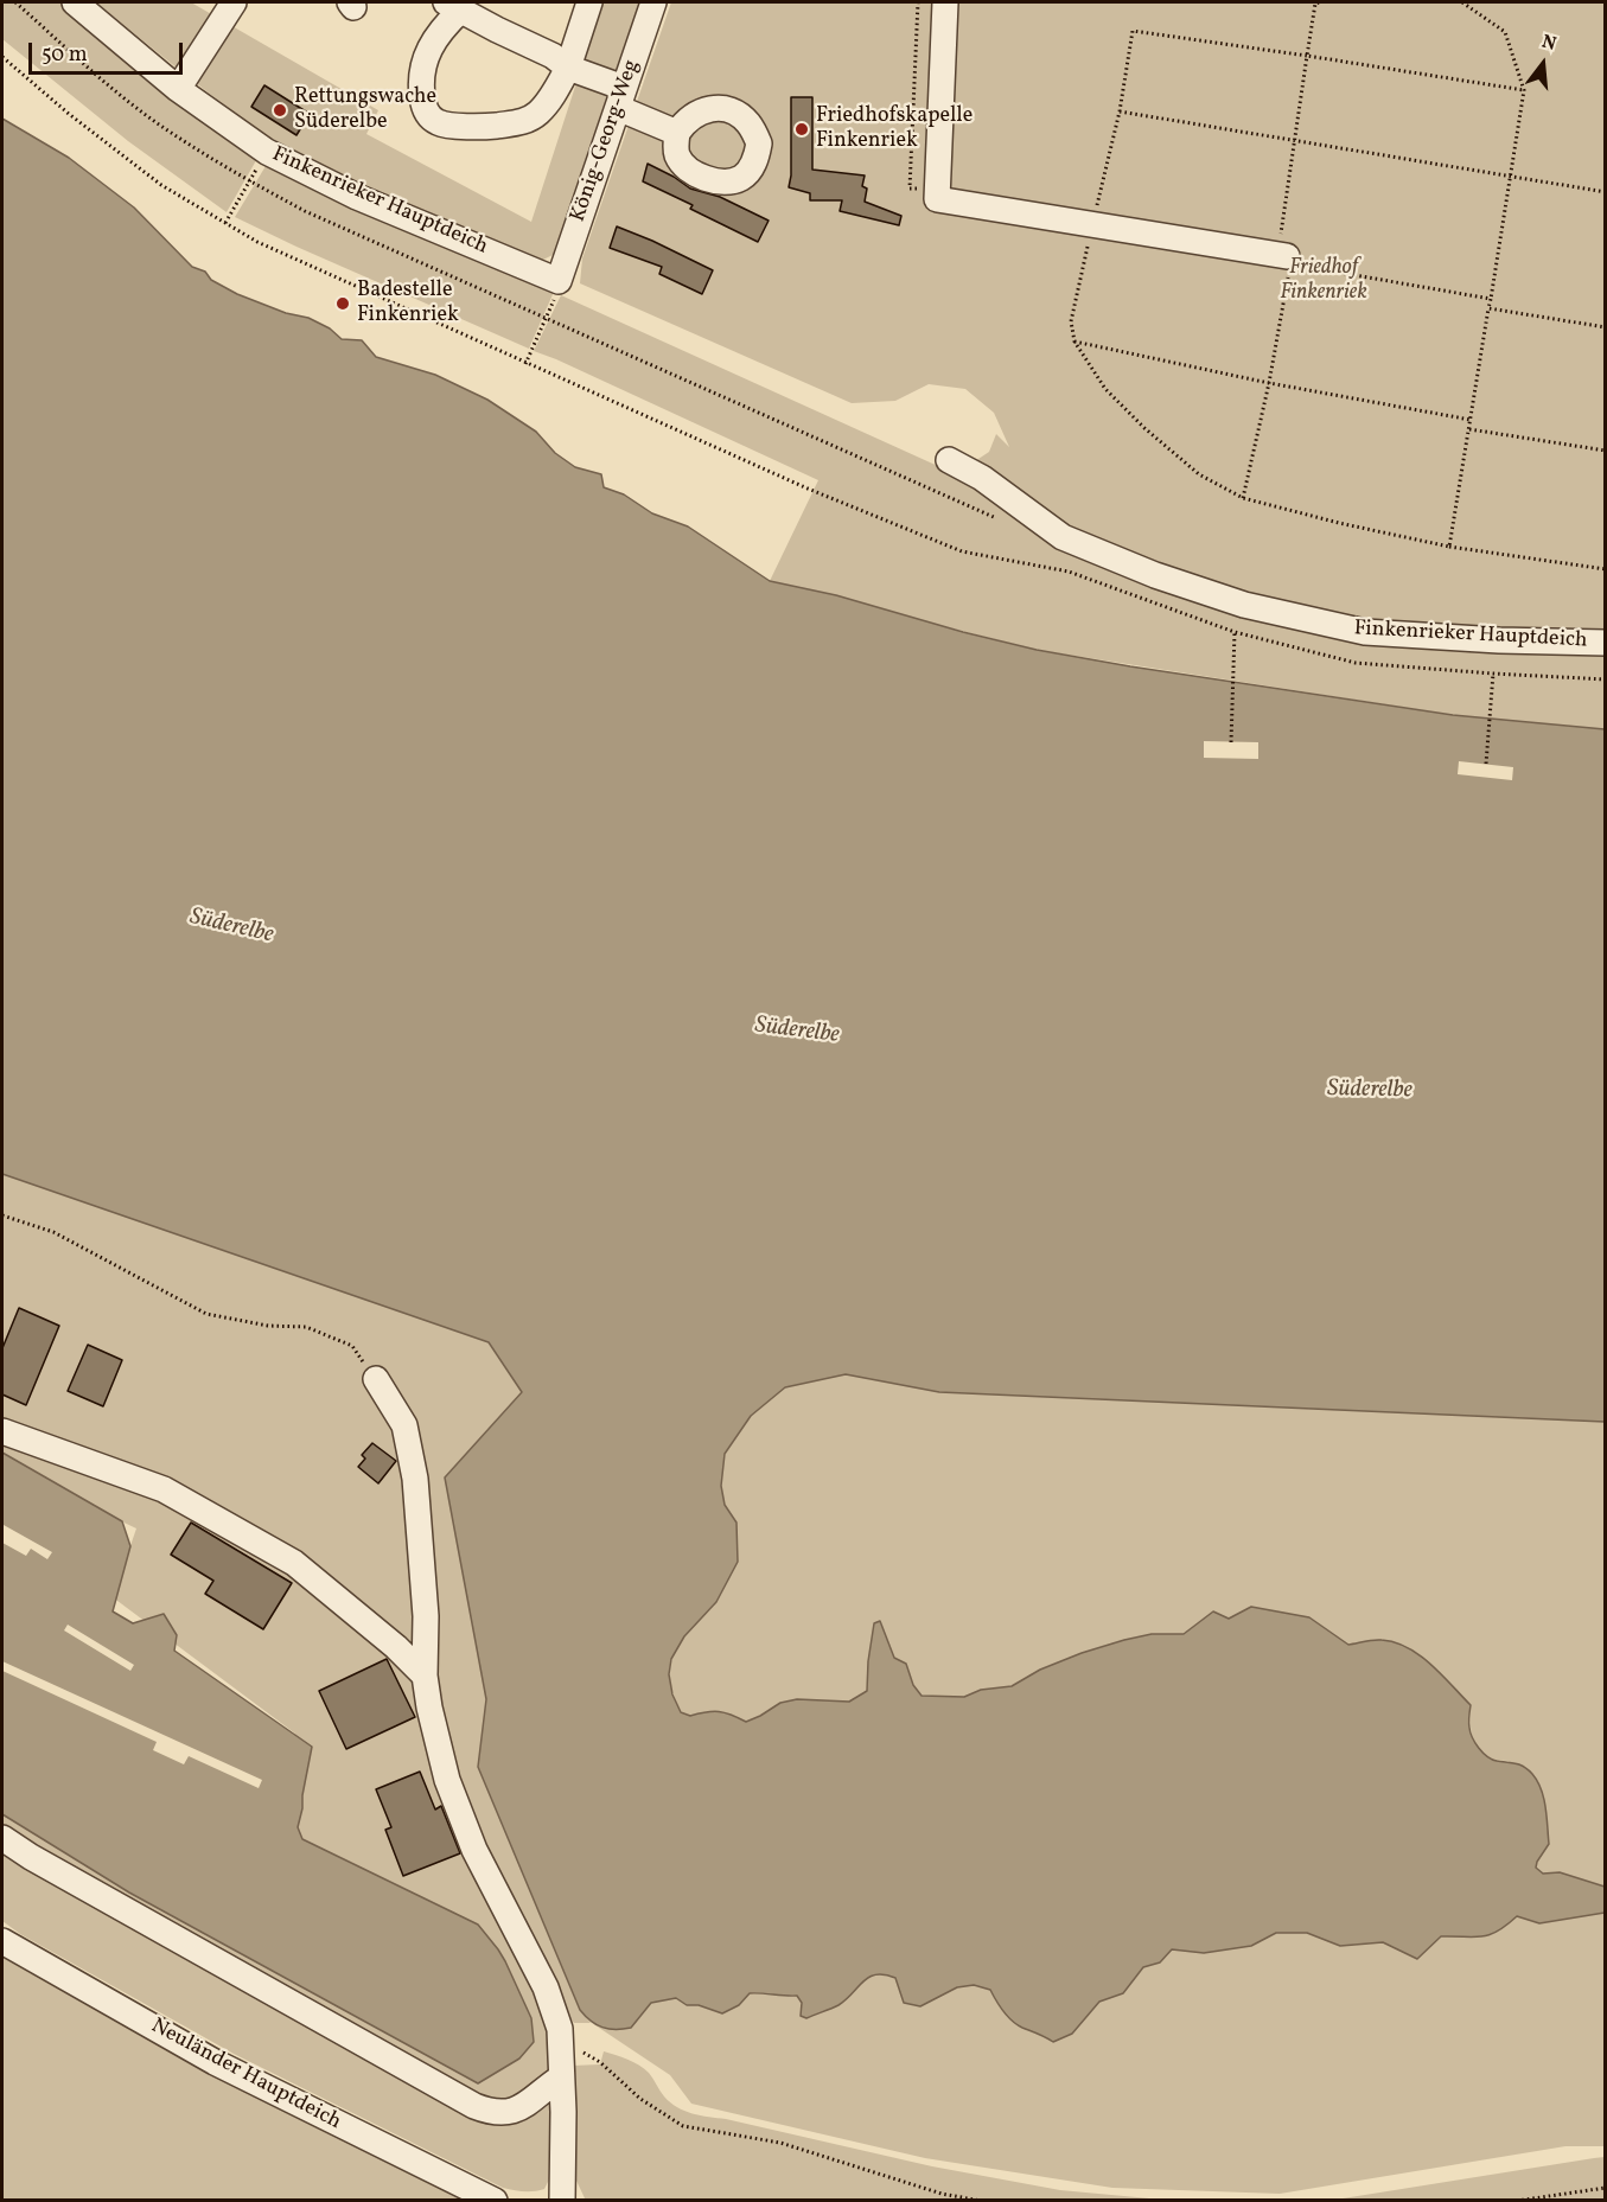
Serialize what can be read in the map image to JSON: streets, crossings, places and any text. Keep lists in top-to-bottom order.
{
  "streets": {
    "street": ["König-Georg-Weg", "Finkenrieker Hauptdeich", "Neuländer Hauptdeich"]
  },
  "crossings": [
    ["König-Georg-Weg", "Finkenrieker Hauptdeich"]
  ],
  "water": ["Süderelbe"],
  "parks": ["Friedhof Finkenriek"],
  "places": ["Rettungswache Süderelbe", "Friedhofskapelle Finkenriek", "Badestelle Finkenriek"],
  "scale_bar": "50 m",
  "north": "top"
}
